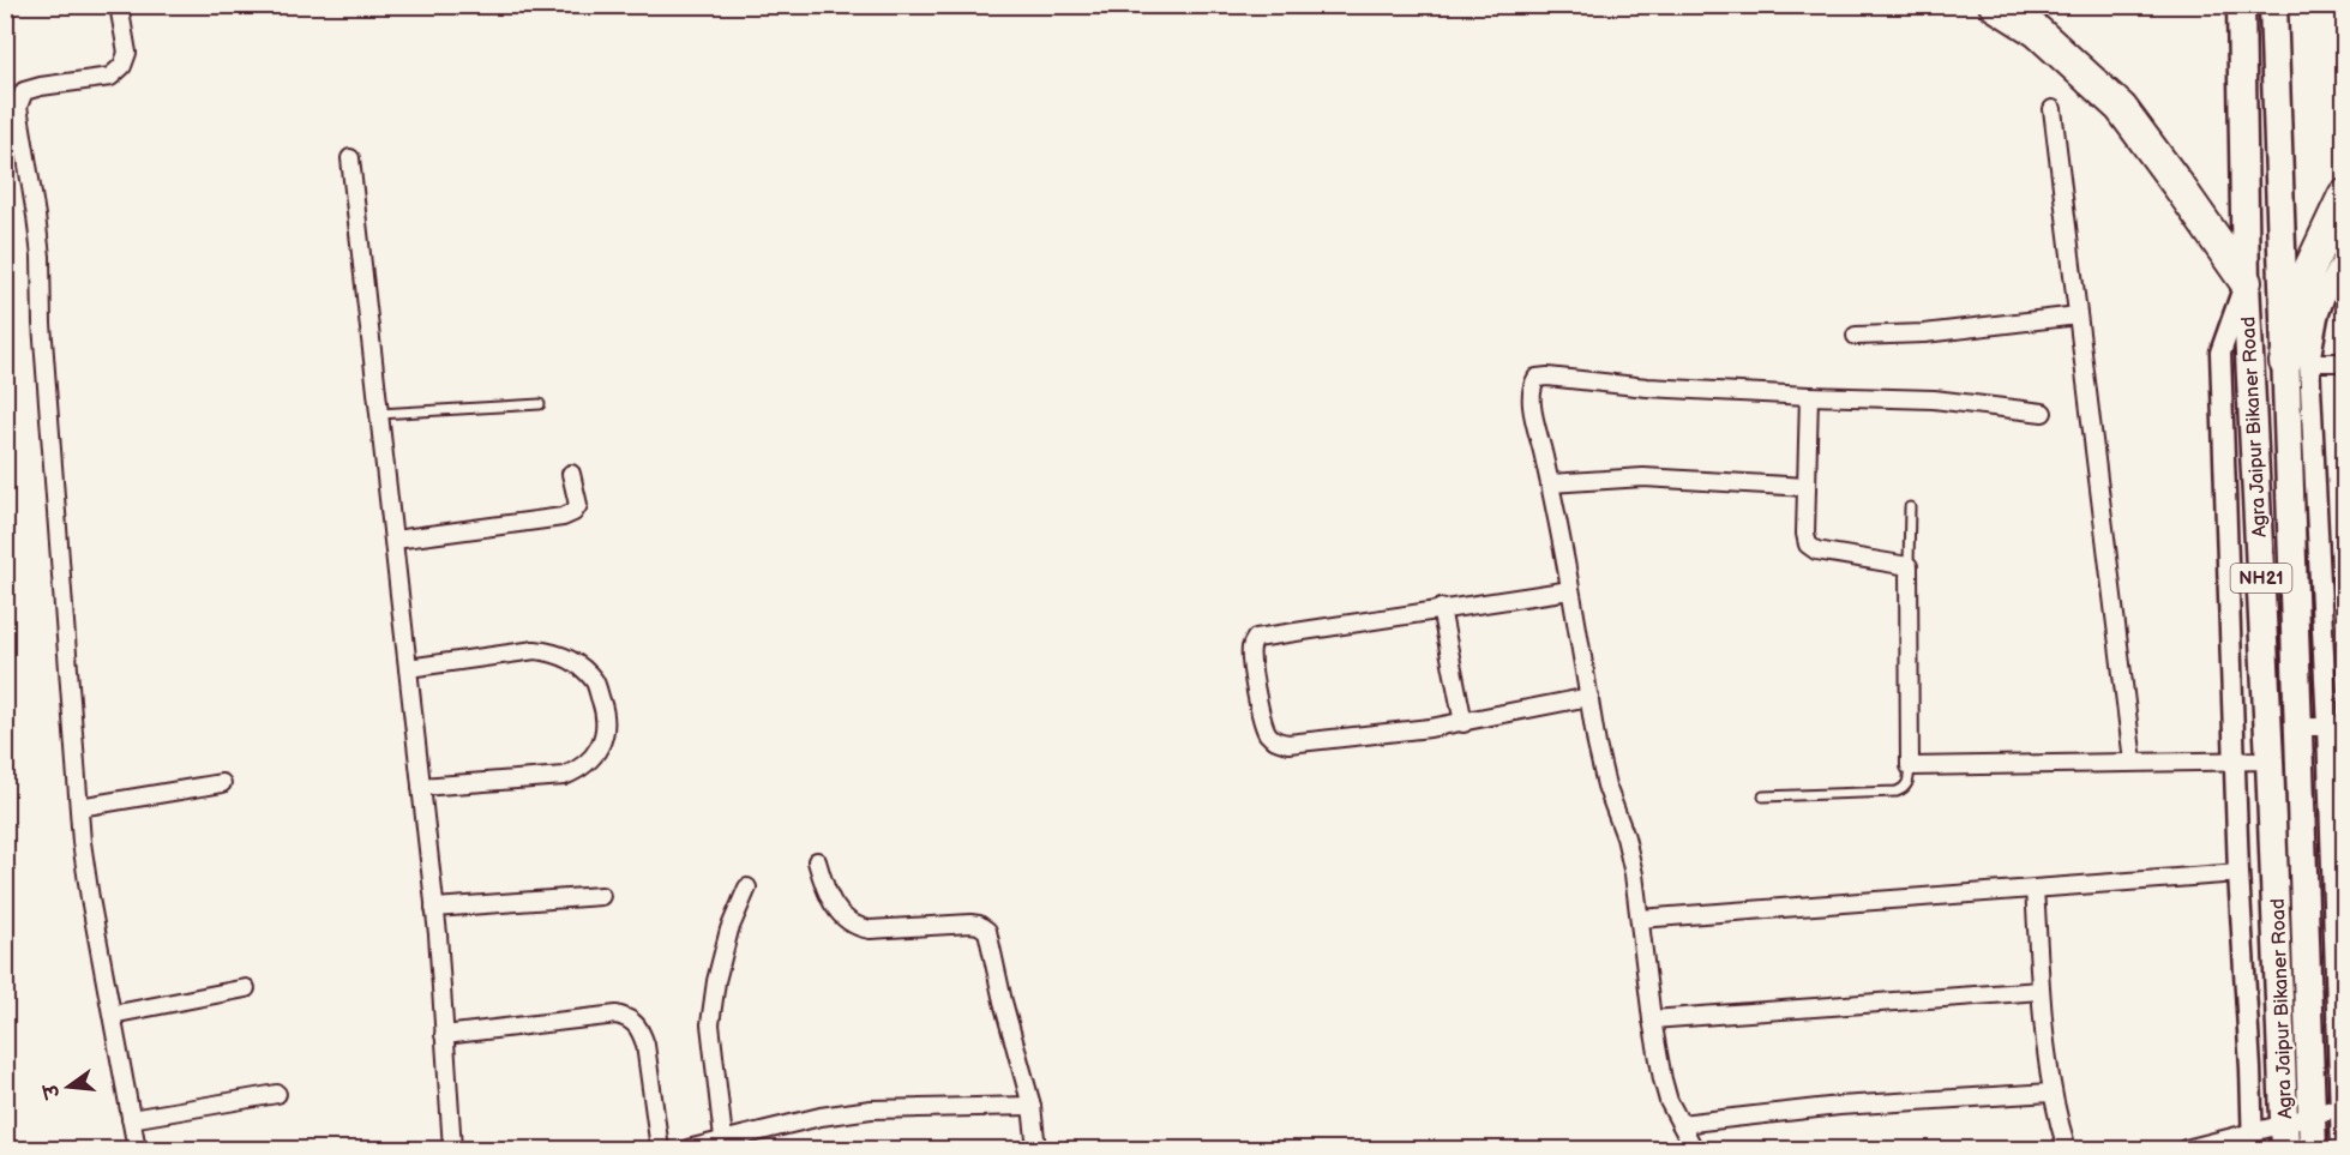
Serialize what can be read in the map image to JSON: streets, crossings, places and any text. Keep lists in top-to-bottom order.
{
  "streets": {
    "highway": ["Agra Jaipur Bikaner Road", "NH21"]
  },
  "north": "left"
}
